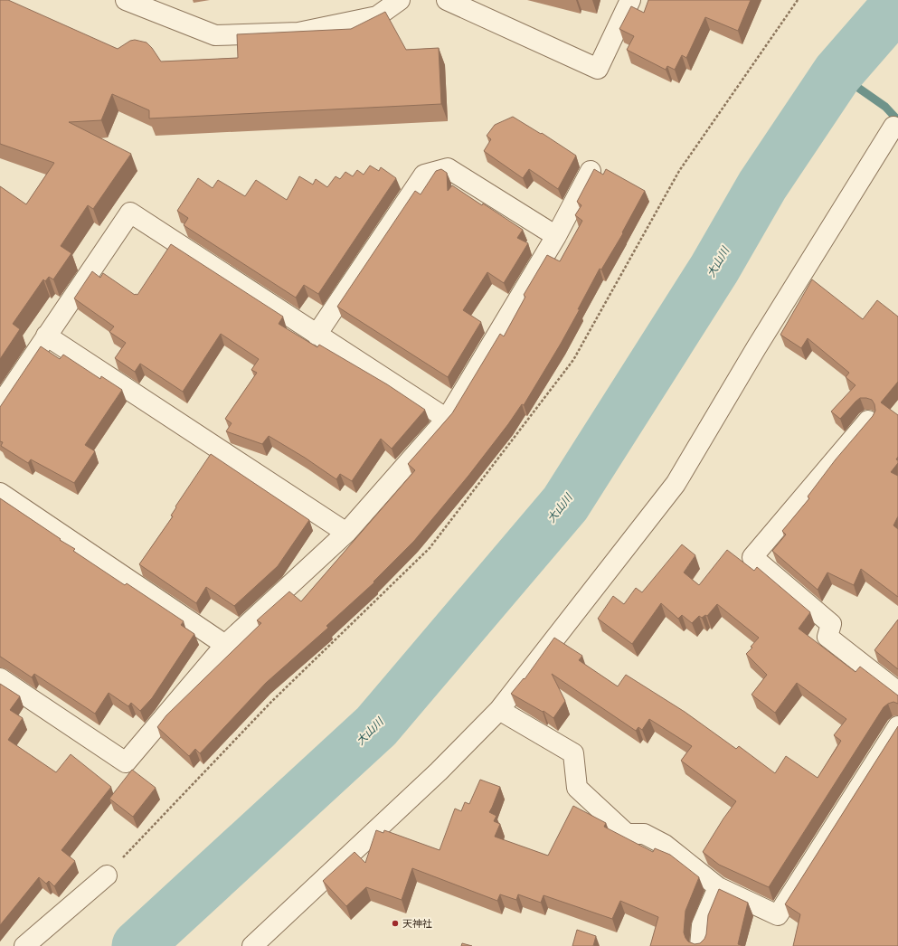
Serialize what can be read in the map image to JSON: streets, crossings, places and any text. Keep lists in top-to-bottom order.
{
  "water": ["大山川"],
  "places": ["天神社"]
}
